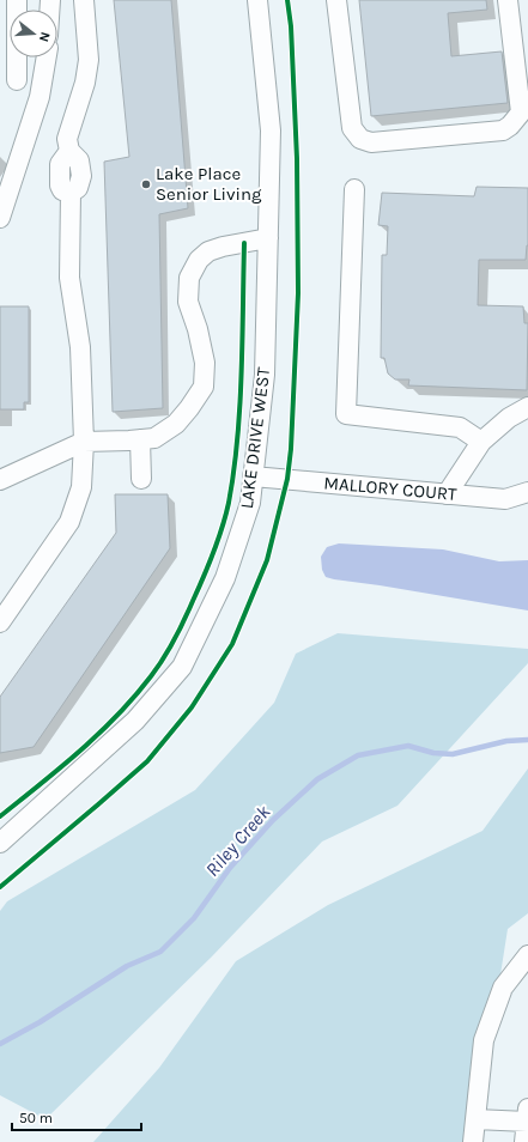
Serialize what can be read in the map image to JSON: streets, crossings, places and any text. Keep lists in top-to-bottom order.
{
  "streets": {
    "street": ["LAKE DRIVE WEST", "MALLORY COURT"]
  },
  "crossings": [
    ["LAKE DRIVE WEST", "MALLORY COURT"]
  ],
  "water": ["Riley Creek"],
  "places": ["Lake Place Senior Living"],
  "scale_bar": "50 m",
  "north": "right"
}
